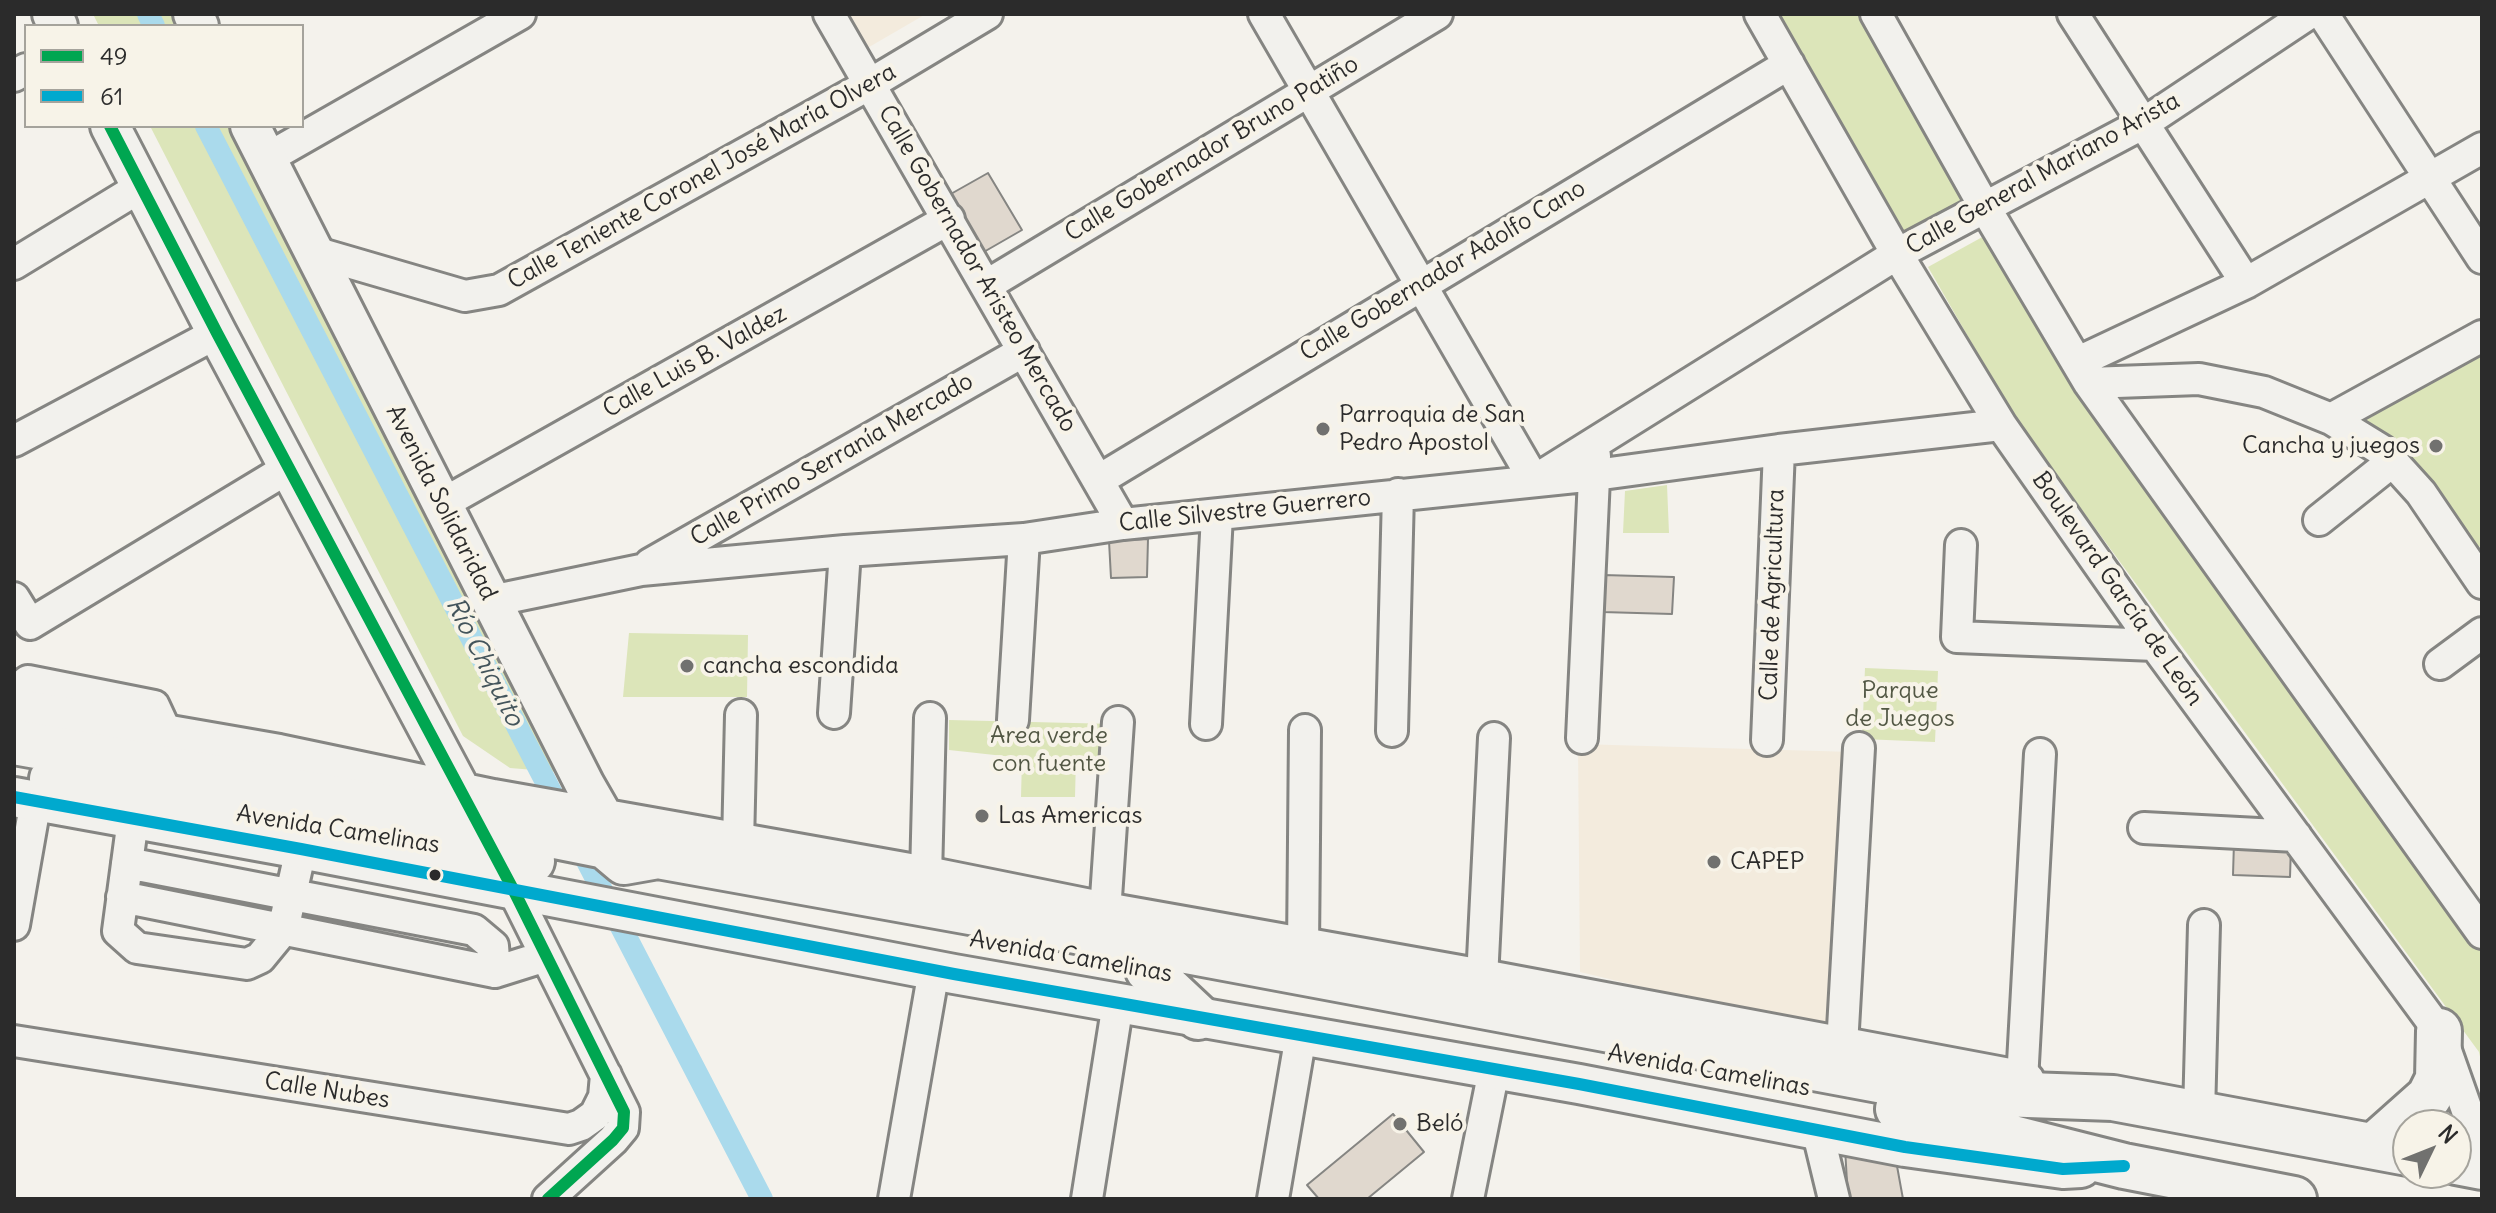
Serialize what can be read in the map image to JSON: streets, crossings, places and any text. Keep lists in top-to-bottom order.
{
  "streets": {
    "highway": ["Avenida Camelinas"],
    "main road": ["Avenida Solidaridad"],
    "street": [
      "Calle Gobernador Bruno Patiño",
      "Calle General Mariano Arista",
      "Calle Teniente Coronel José María Olvera",
      "Calle Gobernador Aristeo Mercado",
      "Calle Gobernador Adolfo Cano",
      "Calle Luis B. Valdez",
      "Calle Primo Serranía Mercado",
      "Calle Silvestre Guerrero",
      "Boulevard García de León",
      "Calle de Agricultura",
      "Calle Nubes"
    ]
  },
  "crossings": [
    ["Calle Gobernador Bruno Patiño", "Calle Gobernador Aristeo Mercado"],
    ["Calle General Mariano Arista", "Calle Silvestre Guerrero"],
    ["Calle General Mariano Arista", "Boulevard García de León"],
    ["Calle Teniente Coronel José María Olvera", "Calle Gobernador Aristeo Mercado"],
    ["Calle Teniente Coronel José María Olvera", "Avenida Solidaridad"],
    ["Calle Gobernador Aristeo Mercado", "Calle Gobernador Adolfo Cano"],
    ["Calle Gobernador Aristeo Mercado", "Calle Luis B. Valdez"],
    ["Calle Gobernador Aristeo Mercado", "Calle Primo Serranía Mercado"],
    ["Calle Gobernador Aristeo Mercado", "Calle Silvestre Guerrero"],
    ["Calle Gobernador Adolfo Cano", "Boulevard García de León"],
    ["Calle Luis B. Valdez", "Avenida Solidaridad"],
    ["Calle Primo Serranía Mercado", "Calle Silvestre Guerrero"],
    ["Avenida Solidaridad", "Calle Silvestre Guerrero"],
    ["Avenida Solidaridad", "Avenida Camelinas"],
    ["Calle Silvestre Guerrero", "Boulevard García de León"],
    ["Calle Silvestre Guerrero", "Calle de Agricultura"]
  ],
  "water": ["Río Chiquito"],
  "parks": ["Parque de Juegos", "Area verde con fuente"],
  "places": [
    "Parroquia de San Pedro Apostol",
    "Cancha y juegos",
    "cancha escondida",
    "Las Americas",
    "CAPEP",
    "Beló"
  ],
  "lines": ["transit line 49", "transit line 61"],
  "legend": ["49", "61"],
  "north": "top right"
}
